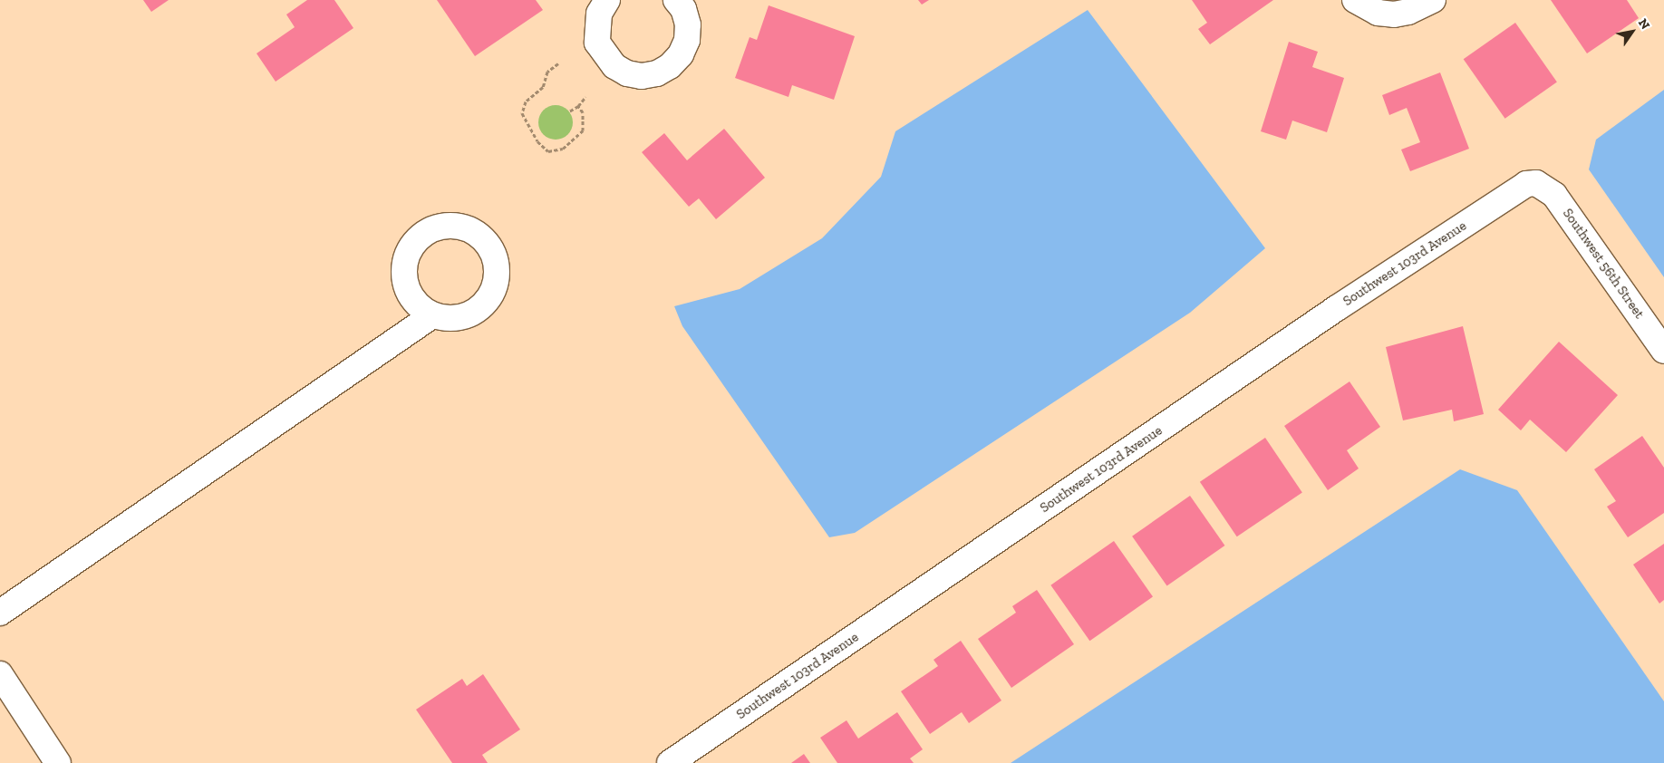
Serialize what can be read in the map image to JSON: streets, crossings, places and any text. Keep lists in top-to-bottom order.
{
  "streets": {
    "street": ["Southwest 103rd Avenue", "Southwest 56th Street"]
  },
  "crossings": [
    ["Southwest 103rd Avenue", "Southwest 56th Street"]
  ],
  "north": "top right"
}
